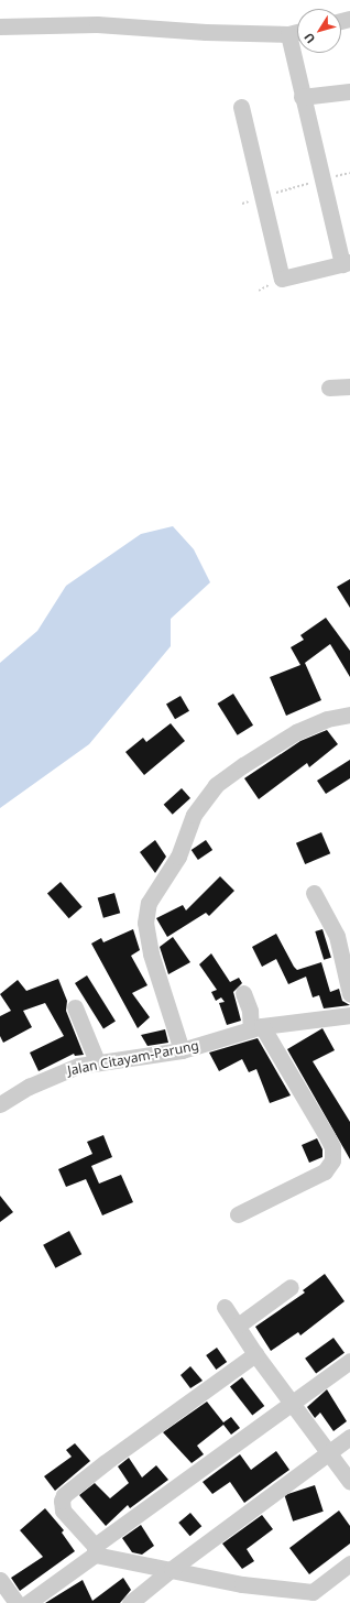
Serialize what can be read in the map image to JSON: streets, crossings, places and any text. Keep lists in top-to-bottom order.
{
  "streets": {
    "street": ["Jalan Citayam-Parung"]
  },
  "north": "bottom left"
}
